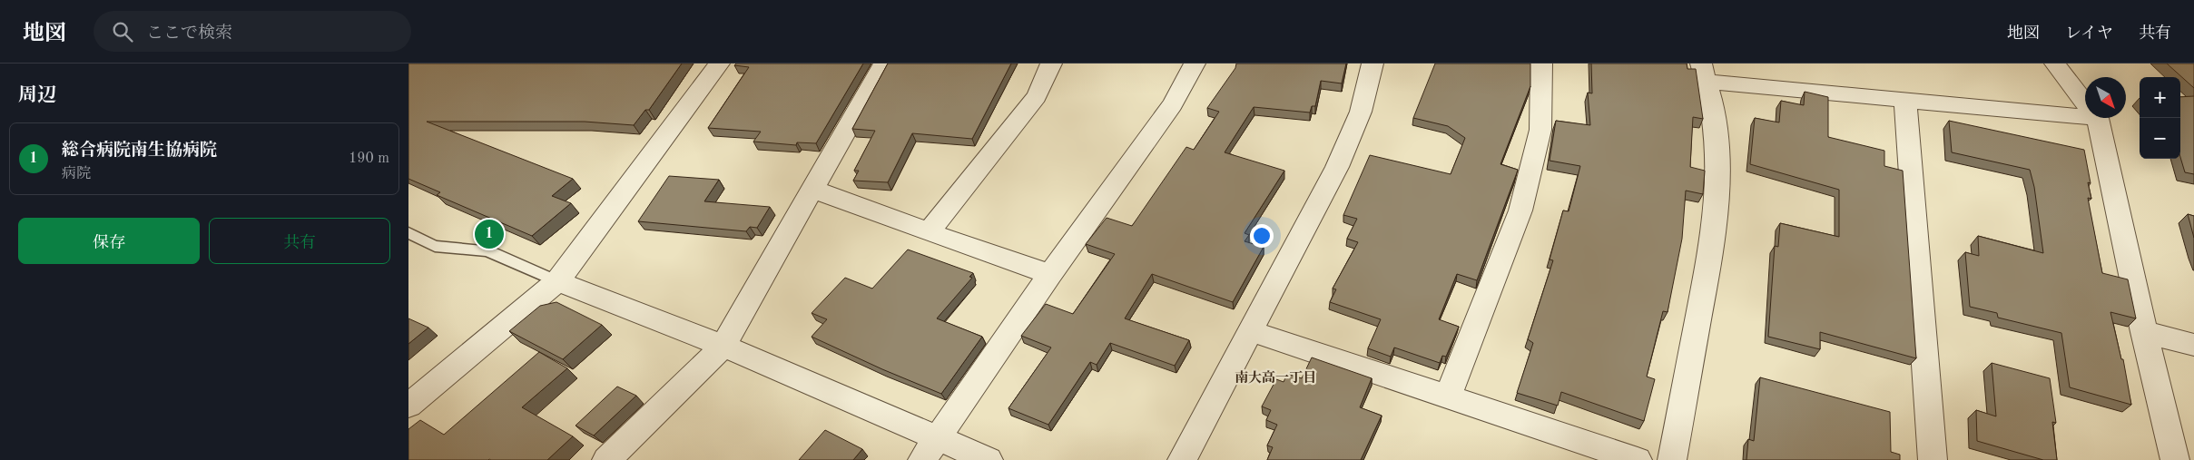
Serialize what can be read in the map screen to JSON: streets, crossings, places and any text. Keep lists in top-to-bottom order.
{
  "districts": ["南大高一丁目"],
  "north": "bottom right",
  "page": {
    "header": "地図",
    "search": "ここで検索",
    "nav": ["地図", "レイヤ", "共有"],
    "heading": "周辺",
    "map_buttons": ["+", "−"],
    "list": [
      {
        "mark": "1",
        "name": "総合病院南生協病院",
        "note": "病院",
        "value": "190 m"
      }
    ],
    "buttons": ["保存", "共有"],
    "pins": "1"
  }
}
